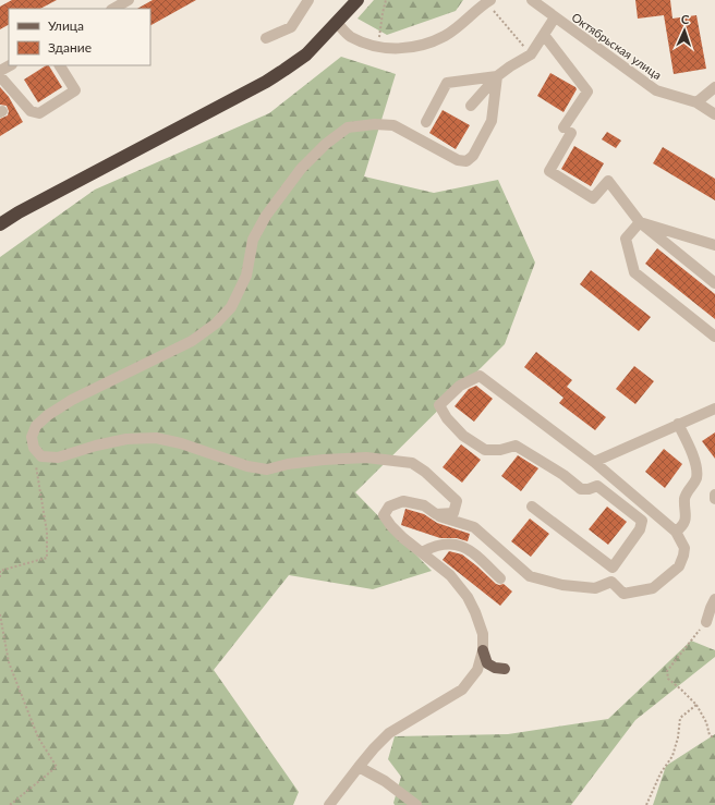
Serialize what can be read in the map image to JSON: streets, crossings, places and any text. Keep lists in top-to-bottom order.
{
  "streets": {
    "street": ["Октябрьская улица"]
  },
  "legend": ["Улица", "Здание"],
  "north": "top"
}
